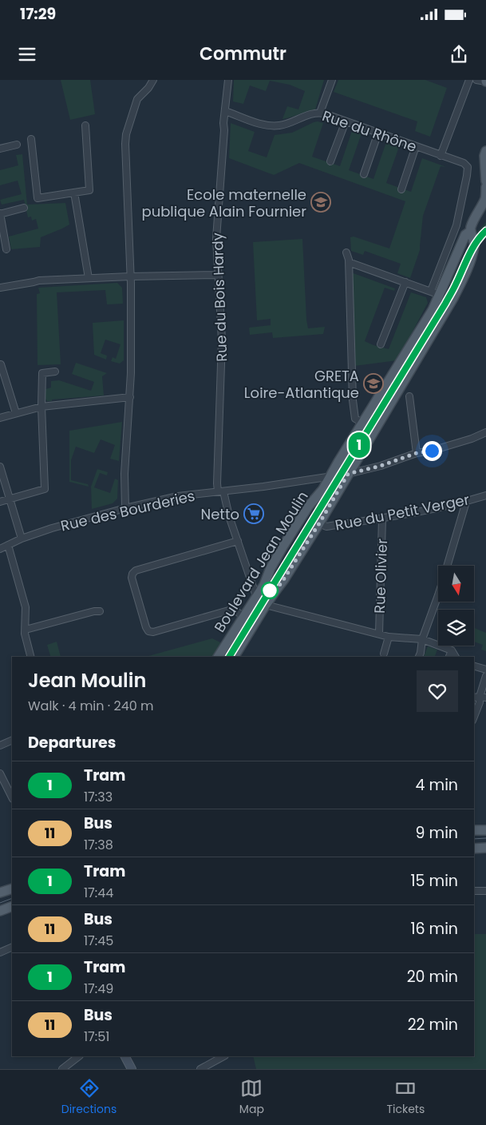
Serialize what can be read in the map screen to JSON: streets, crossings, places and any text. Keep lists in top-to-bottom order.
{
  "streets": {
    "main road": ["Boulevard Jean Moulin"],
    "street": [
      "Rue du Rhône",
      "Rue du Bois Hardy",
      "Rue des Bourderies",
      "Rue du Petit Verger",
      "Rue Olivier"
    ]
  },
  "crossings": [
    ["Rue du Rhône", "Rue du Bois Hardy"],
    ["Rue du Bois Hardy", "Rue des Bourderies"],
    ["Rue du Bois Hardy", "Boulevard Jean Moulin"],
    ["Rue des Bourderies", "Boulevard Jean Moulin"],
    ["Rue du Petit Verger", "Boulevard Jean Moulin"],
    ["Rue du Petit Verger", "Rue Olivier"]
  ],
  "places": {
    "school or university": ["Ecole maternelle publique Alain Fournier", "GRETA Loire-Atlantique"],
    "supermarket": ["Netto"]
  },
  "lines": ["tram line 1"],
  "north": "bottom",
  "page": {
    "status": "17:29",
    "header": "Commutr",
    "on_map": "1",
    "heading": [
      ["Jean Moulin", "Walk · 4 min · 240 m"],
      "Departures"
    ],
    "list": [
      {
        "mark": "1",
        "name": "Tram",
        "note": "17:33",
        "value": "4 min"
      },
      {
        "mark": "11",
        "name": "Bus",
        "note": "17:38",
        "value": "9 min"
      },
      {
        "mark": "1",
        "name": "Tram",
        "note": "17:44",
        "value": "15 min"
      },
      {
        "mark": "11",
        "name": "Bus",
        "note": "17:45",
        "value": "16 min"
      },
      {
        "mark": "1",
        "name": "Tram",
        "note": "17:49",
        "value": "20 min"
      },
      {
        "mark": "11",
        "name": "Bus",
        "note": "17:51",
        "value": "22 min"
      }
    ],
    "tabs": ["Directions", "Map", "Tickets"]
  }
}
